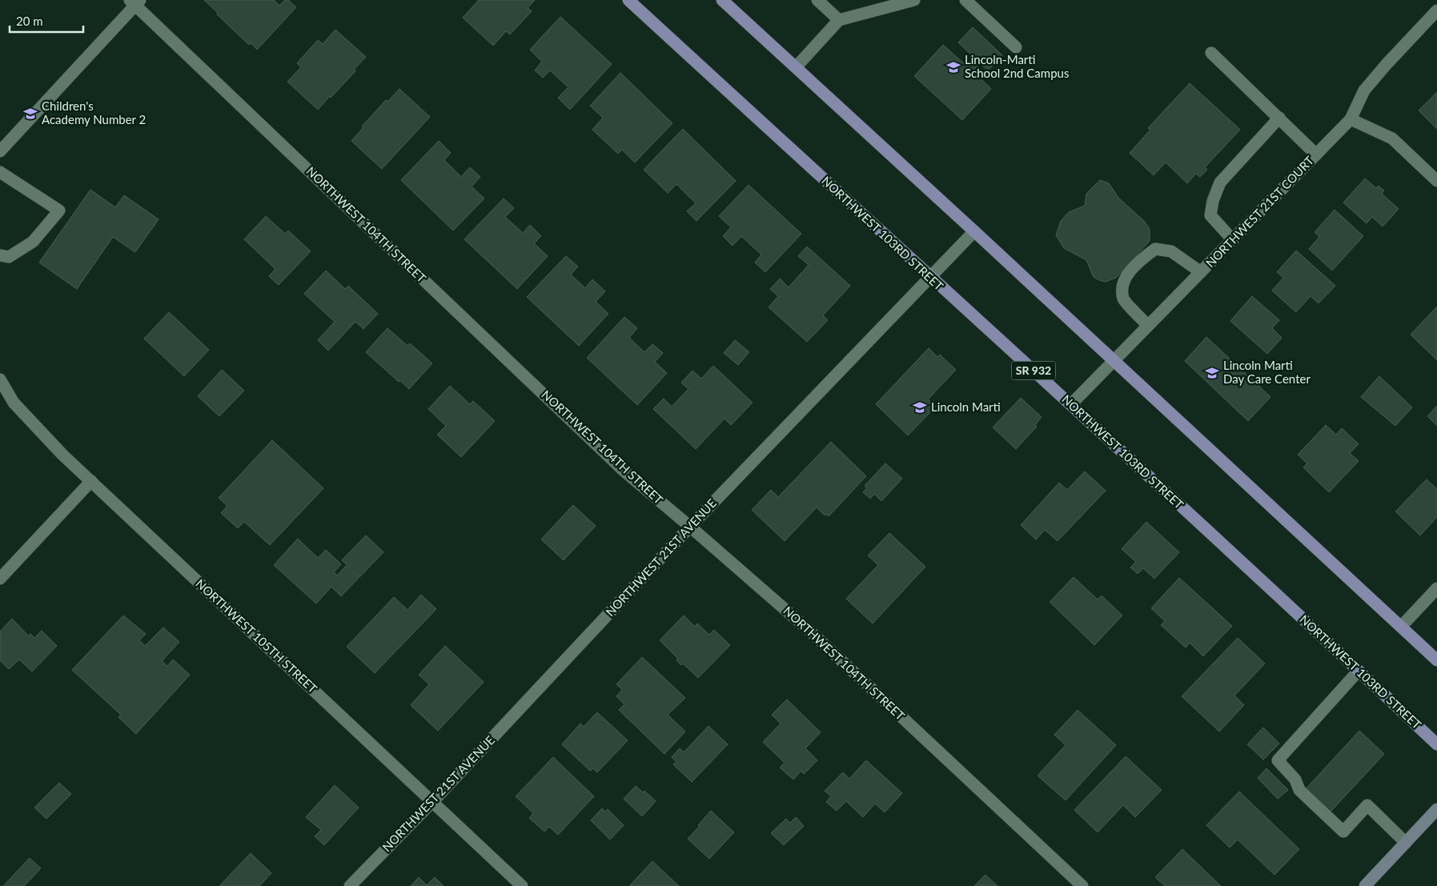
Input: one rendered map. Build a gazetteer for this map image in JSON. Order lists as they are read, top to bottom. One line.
{"streets":{"main road":["NORTHWEST 103RD STREET","SR 932"],"street":["NORTHWEST 21ST COURT","NORTHWEST 104TH STREET","NORTHWEST 21ST AVENUE","NORTHWEST 105TH STREET"]},"crossings":[["NORTHWEST 21ST COURT","NORTHWEST 103RD STREET"],["NORTHWEST 104TH STREET","NORTHWEST 21ST AVENUE"],["NORTHWEST 103RD STREET","NORTHWEST 21ST AVENUE"],["NORTHWEST 21ST AVENUE","NORTHWEST 105TH STREET"]],"places":{"school or university":["Lincoln-Marti School 2nd Campus","Children's Academy Number 2","Lincoln Marti Day Care Center","Lincoln Marti"]},"scale_bar":"20 m"}
